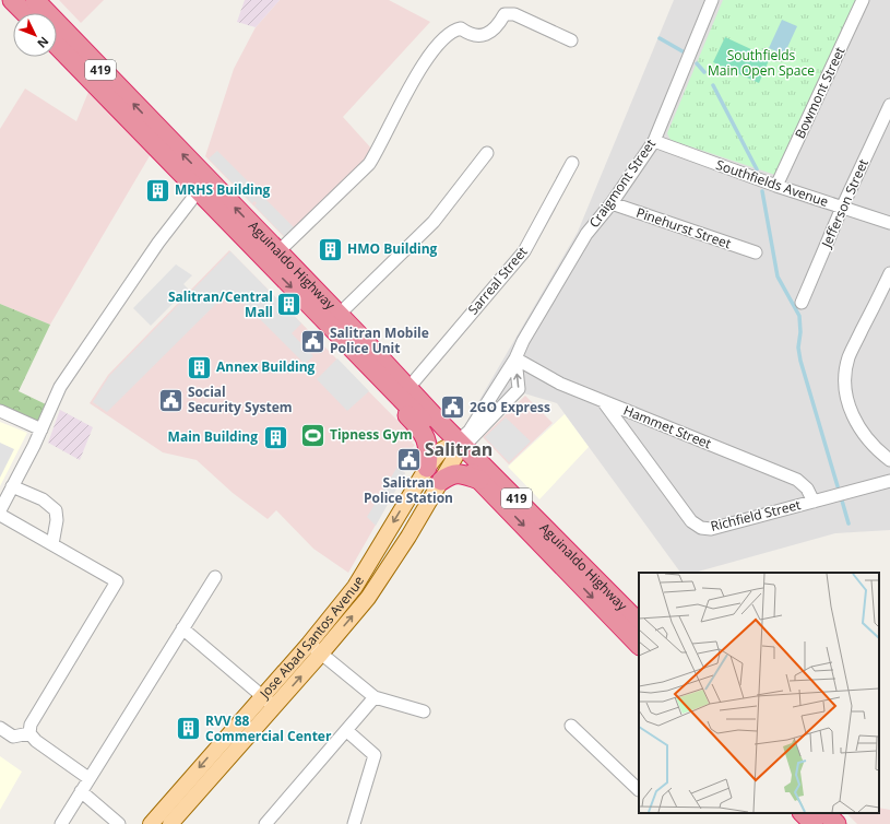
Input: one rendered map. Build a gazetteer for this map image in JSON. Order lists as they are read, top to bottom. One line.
{"streets":{"highway":["419","Aguinaldo Highway"],"main road":["Jose Abad Santos Avenue"],"street":["Bowmont Street","Craigmont Street","Southfields Avenue","Jefferson Street","Pinehurst Street","Sarreal Street","Hammet Street","Richfield Street"]},"crossings":[["Bowmont Street","Southfields Avenue"],["Craigmont Street","Southfields Avenue"],["Craigmont Street","Pinehurst Street"],["Craigmont Street","Aguinaldo Highway"],["Craigmont Street","Hammet Street"],["Craigmont Street","Jose Abad Santos Avenue"],["Southfields Avenue","Jefferson Street"],["Aguinaldo Highway","Sarreal Street"],["Aguinaldo Highway","Jose Abad Santos Avenue"],["Hammet Street","Richfield Street"]],"districts":["Salitran"],"parks":["Southfields Main Open Space"],"places":{"building":["MRHS Building","HMO Building","Salitran/Central Mall","Annex Building","Main Building","RVV 88 Commercial Center"],"public building":["Salitran Mobile Police Unit","Social Security System","2GO Express","Salitran Police Station"],"sports":["Tipness Gym"]},"north":"bottom right"}
